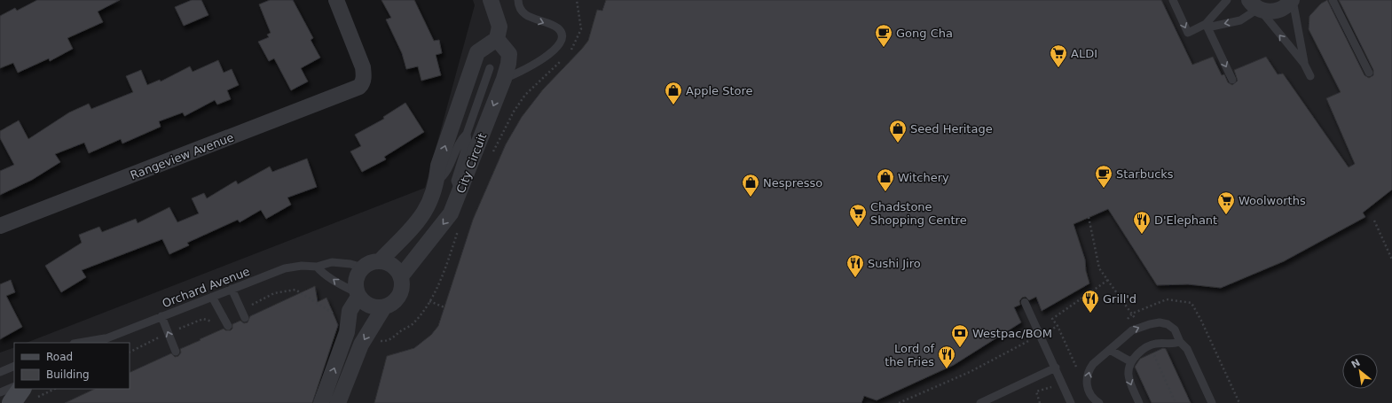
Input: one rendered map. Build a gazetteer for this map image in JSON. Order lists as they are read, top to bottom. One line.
{"streets":{"street":["Rangeview Avenue","City Circuit"],"lane":["Orchard Avenue"]},"crossings":[["City Circuit","Orchard Avenue"]],"places":{"cafe":["Gong Cha","Starbucks"],"supermarket":["ALDI","Woolworths","Chadstone Shopping Centre"],"shop":["Apple Store","Seed Heritage","Witchery","Nespresso"],"restaurant":["D'Elephant","Sushi Jiro","Grill'd","Lord of the Fries"],"bank":["Westpac/BOM"]},"legend":["Road","Building"],"north":"top left"}
